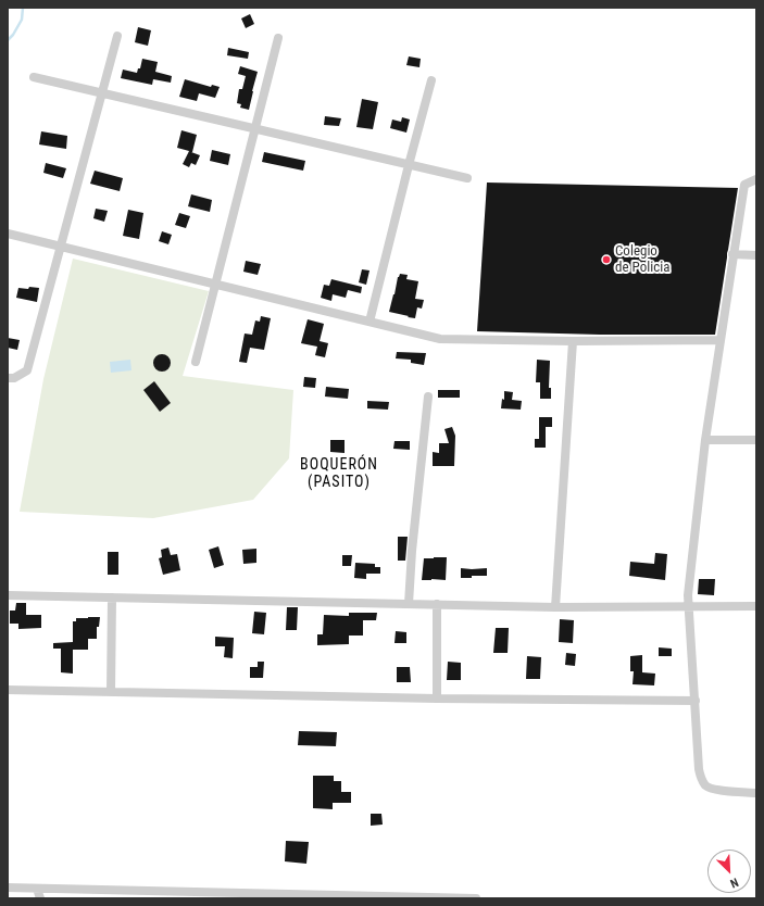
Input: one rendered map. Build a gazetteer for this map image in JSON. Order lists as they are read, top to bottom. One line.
{"districts":["BOQUERÓN (PASITO)"],"places":["Colegio de Policia"],"north":"bottom right"}
